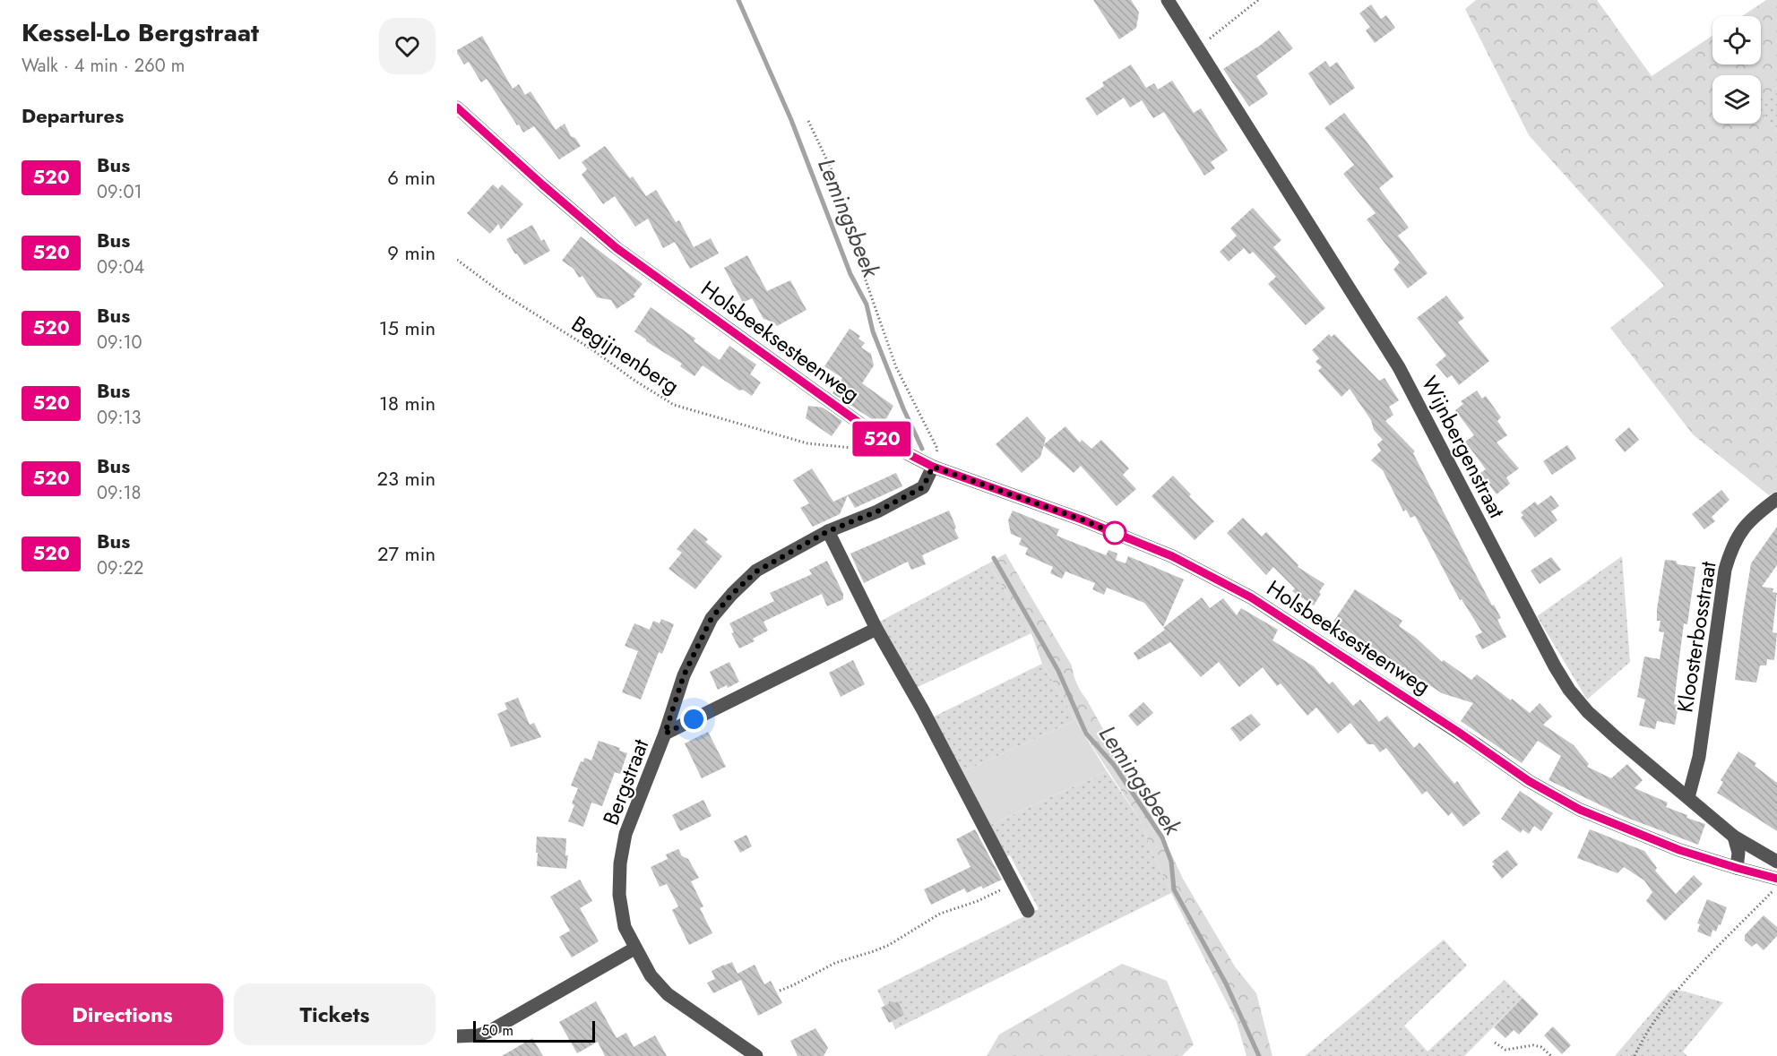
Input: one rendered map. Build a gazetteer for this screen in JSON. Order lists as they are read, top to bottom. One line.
{"streets":{"street":["Holsbeeksesteenweg","Wijnbergenstraat","Kloosterbosstraat","Bergstraat"],"path":["Begijnenberg"]},"crossings":[["Holsbeeksesteenweg","Begijnenberg"],["Holsbeeksesteenweg","Bergstraat"],["Wijnbergenstraat","Kloosterbosstraat"]],"water":["Lemingsbeek"],"lines":["bus line 520"],"scale_bar":"50 m","page":{"heading":[["Kessel-Lo Bergstraat","Walk · 4 min · 260 m"],"Departures"],"on_map":"520","list":[{"mark":"520","name":"Bus","note":"09:01","value":"6 min"},{"mark":"520","name":"Bus","note":"09:04","value":"9 min"},{"mark":"520","name":"Bus","note":"09:10","value":"15 min"},{"mark":"520","name":"Bus","note":"09:13","value":"18 min"},{"mark":"520","name":"Bus","note":"09:18","value":"23 min"},{"mark":"520","name":"Bus","note":"09:22","value":"27 min"}],"buttons":["Directions","Tickets"],"scale":"50 m"}}
